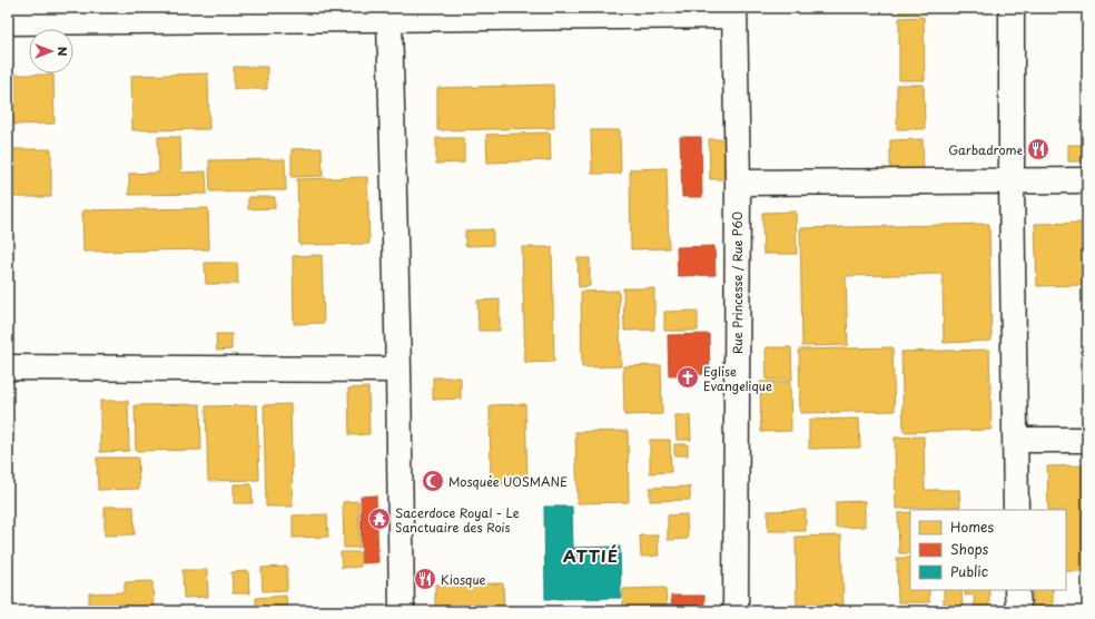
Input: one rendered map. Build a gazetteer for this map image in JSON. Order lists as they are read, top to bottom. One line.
{"streets":{"street":["Rue Princesse / Rue P60"]},"districts":["ATTIÉ"],"places":{"restaurant":["Garbadrome","Kiosque"],"church":["Eglise Evangelique"],"mosque":["Mosquée UOSMANE"],"temple":["Sacerdoce Royal - Le Sanctuaire des Rois"]},"legend":["Homes","Shops","Public"],"north":"right"}
